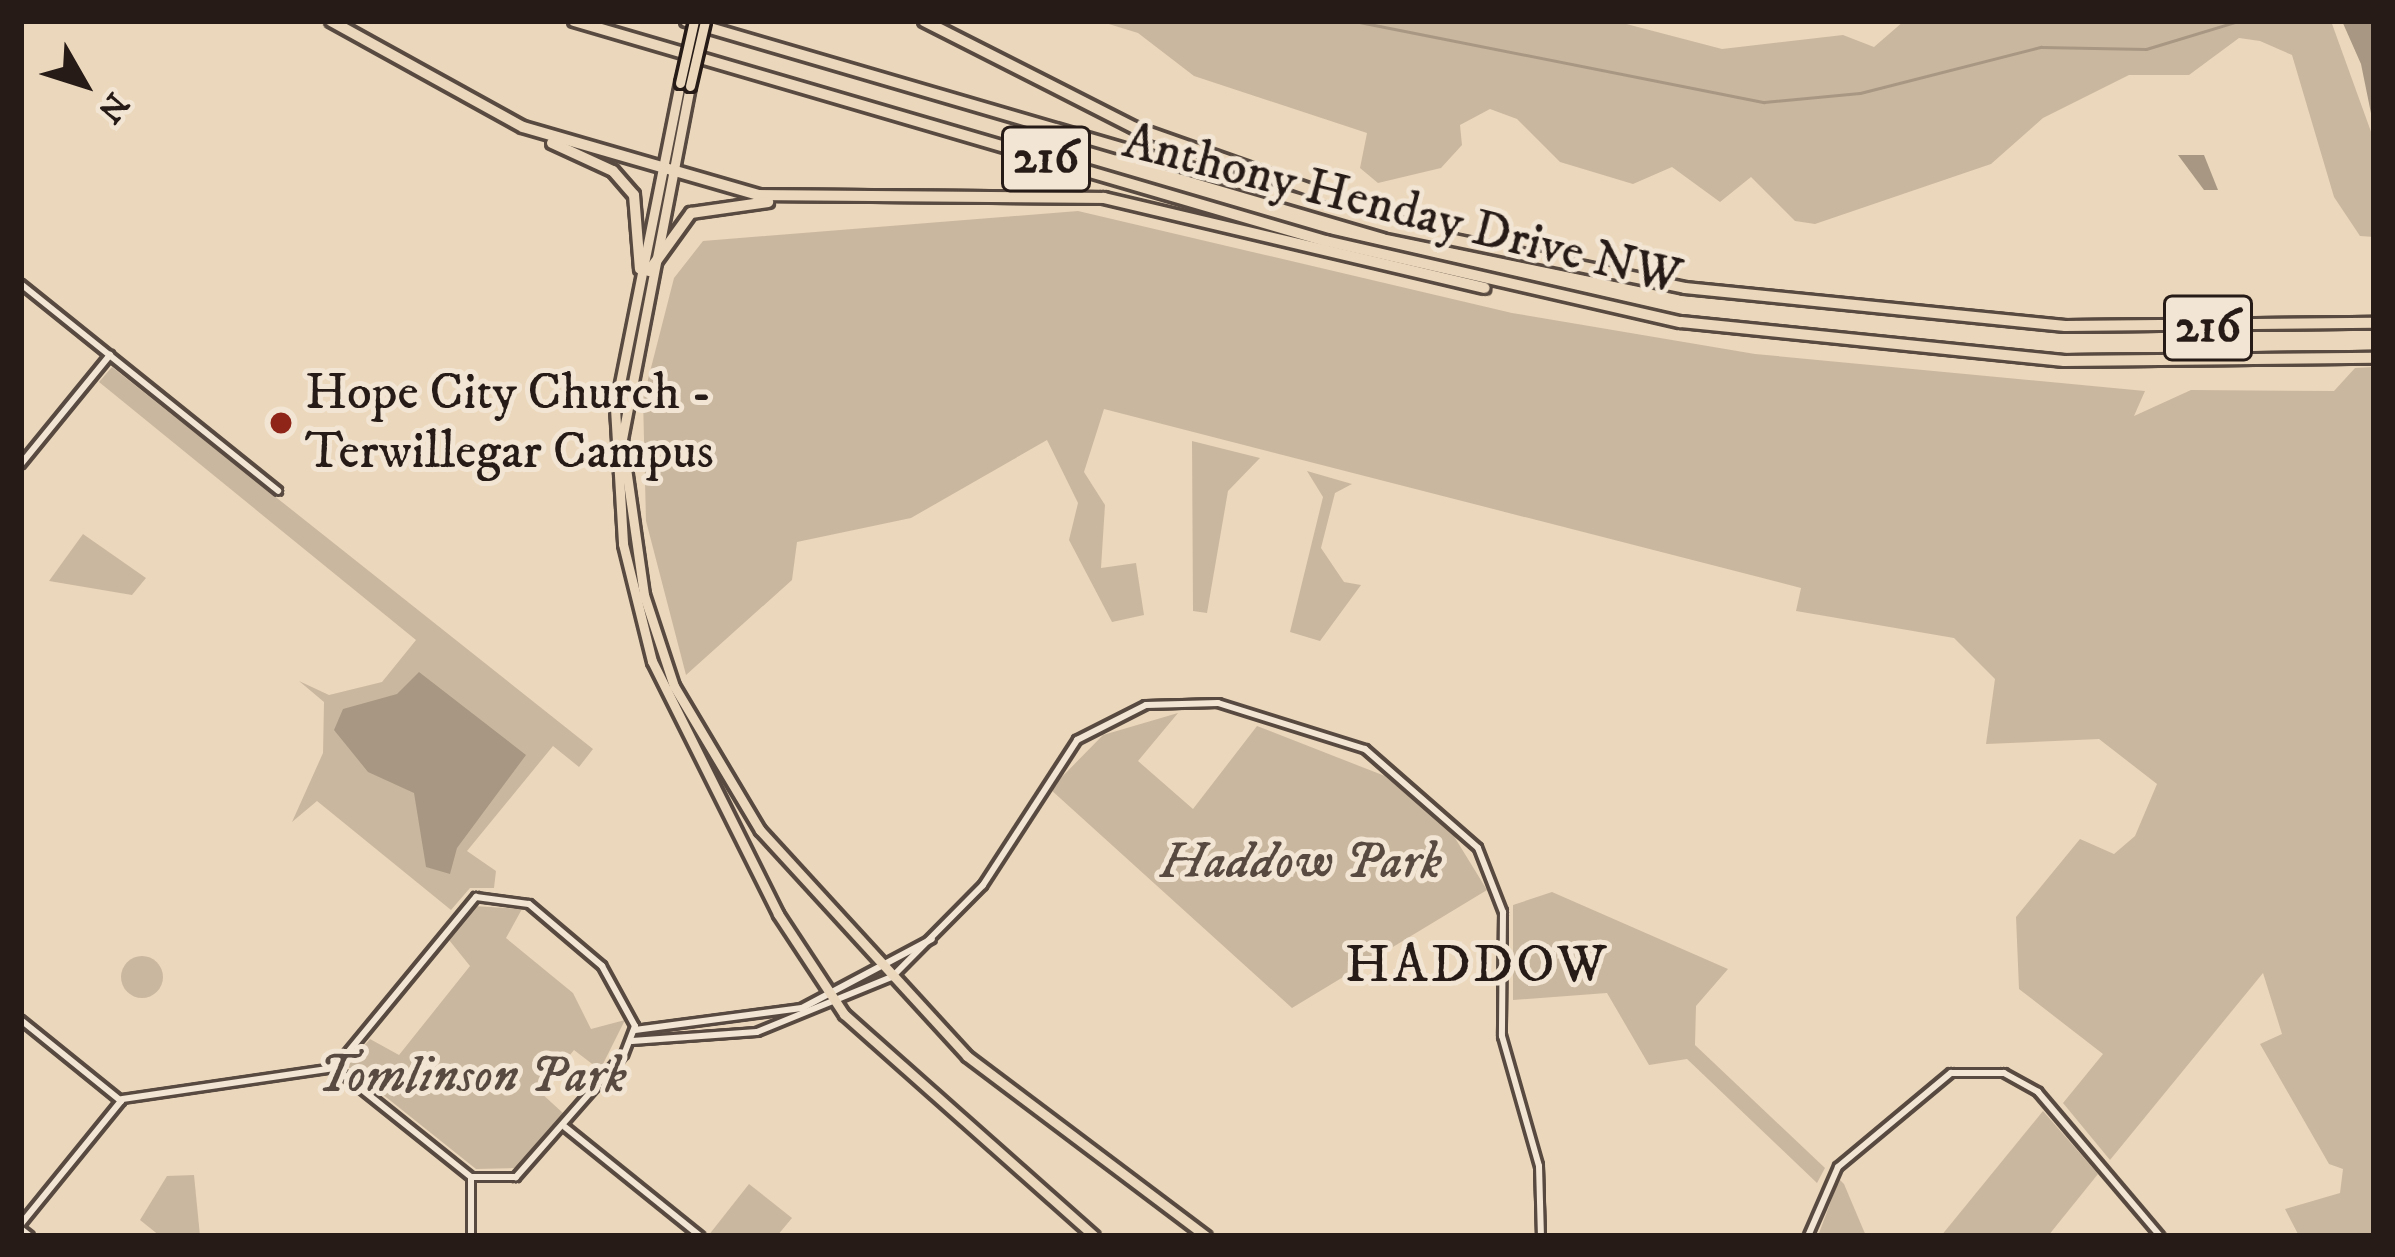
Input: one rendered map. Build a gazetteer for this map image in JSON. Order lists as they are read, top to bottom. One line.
{"streets":{"highway":["216","Anthony Henday Drive NW"]},"districts":["HADDOW"],"parks":["Haddow Park","Tomlinson Park"],"places":["Hope City Church - Terwillegar Campus"],"north":"bottom right"}
